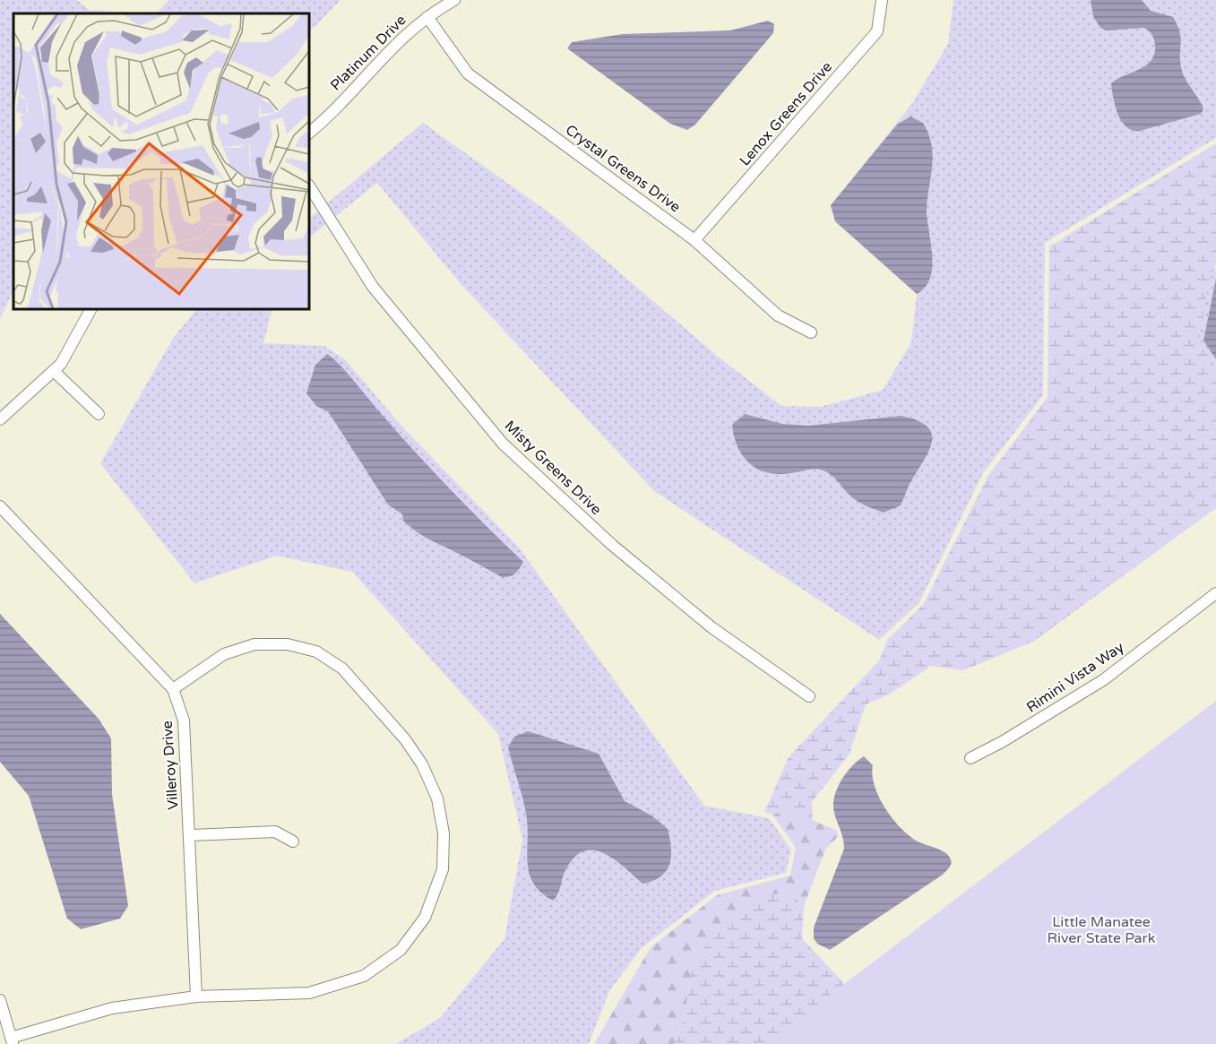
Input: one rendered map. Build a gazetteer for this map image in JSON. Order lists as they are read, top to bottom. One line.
{"streets":{"street":["Platinum Drive","Lenox Greens Drive","Crystal Greens Drive","Misty Greens Drive","Rimini Vista Way","Villeroy Drive"]},"crossings":[["Platinum Drive","Crystal Greens Drive"],["Lenox Greens Drive","Crystal Greens Drive"]],"parks":["Little Manatee River State Park"]}
